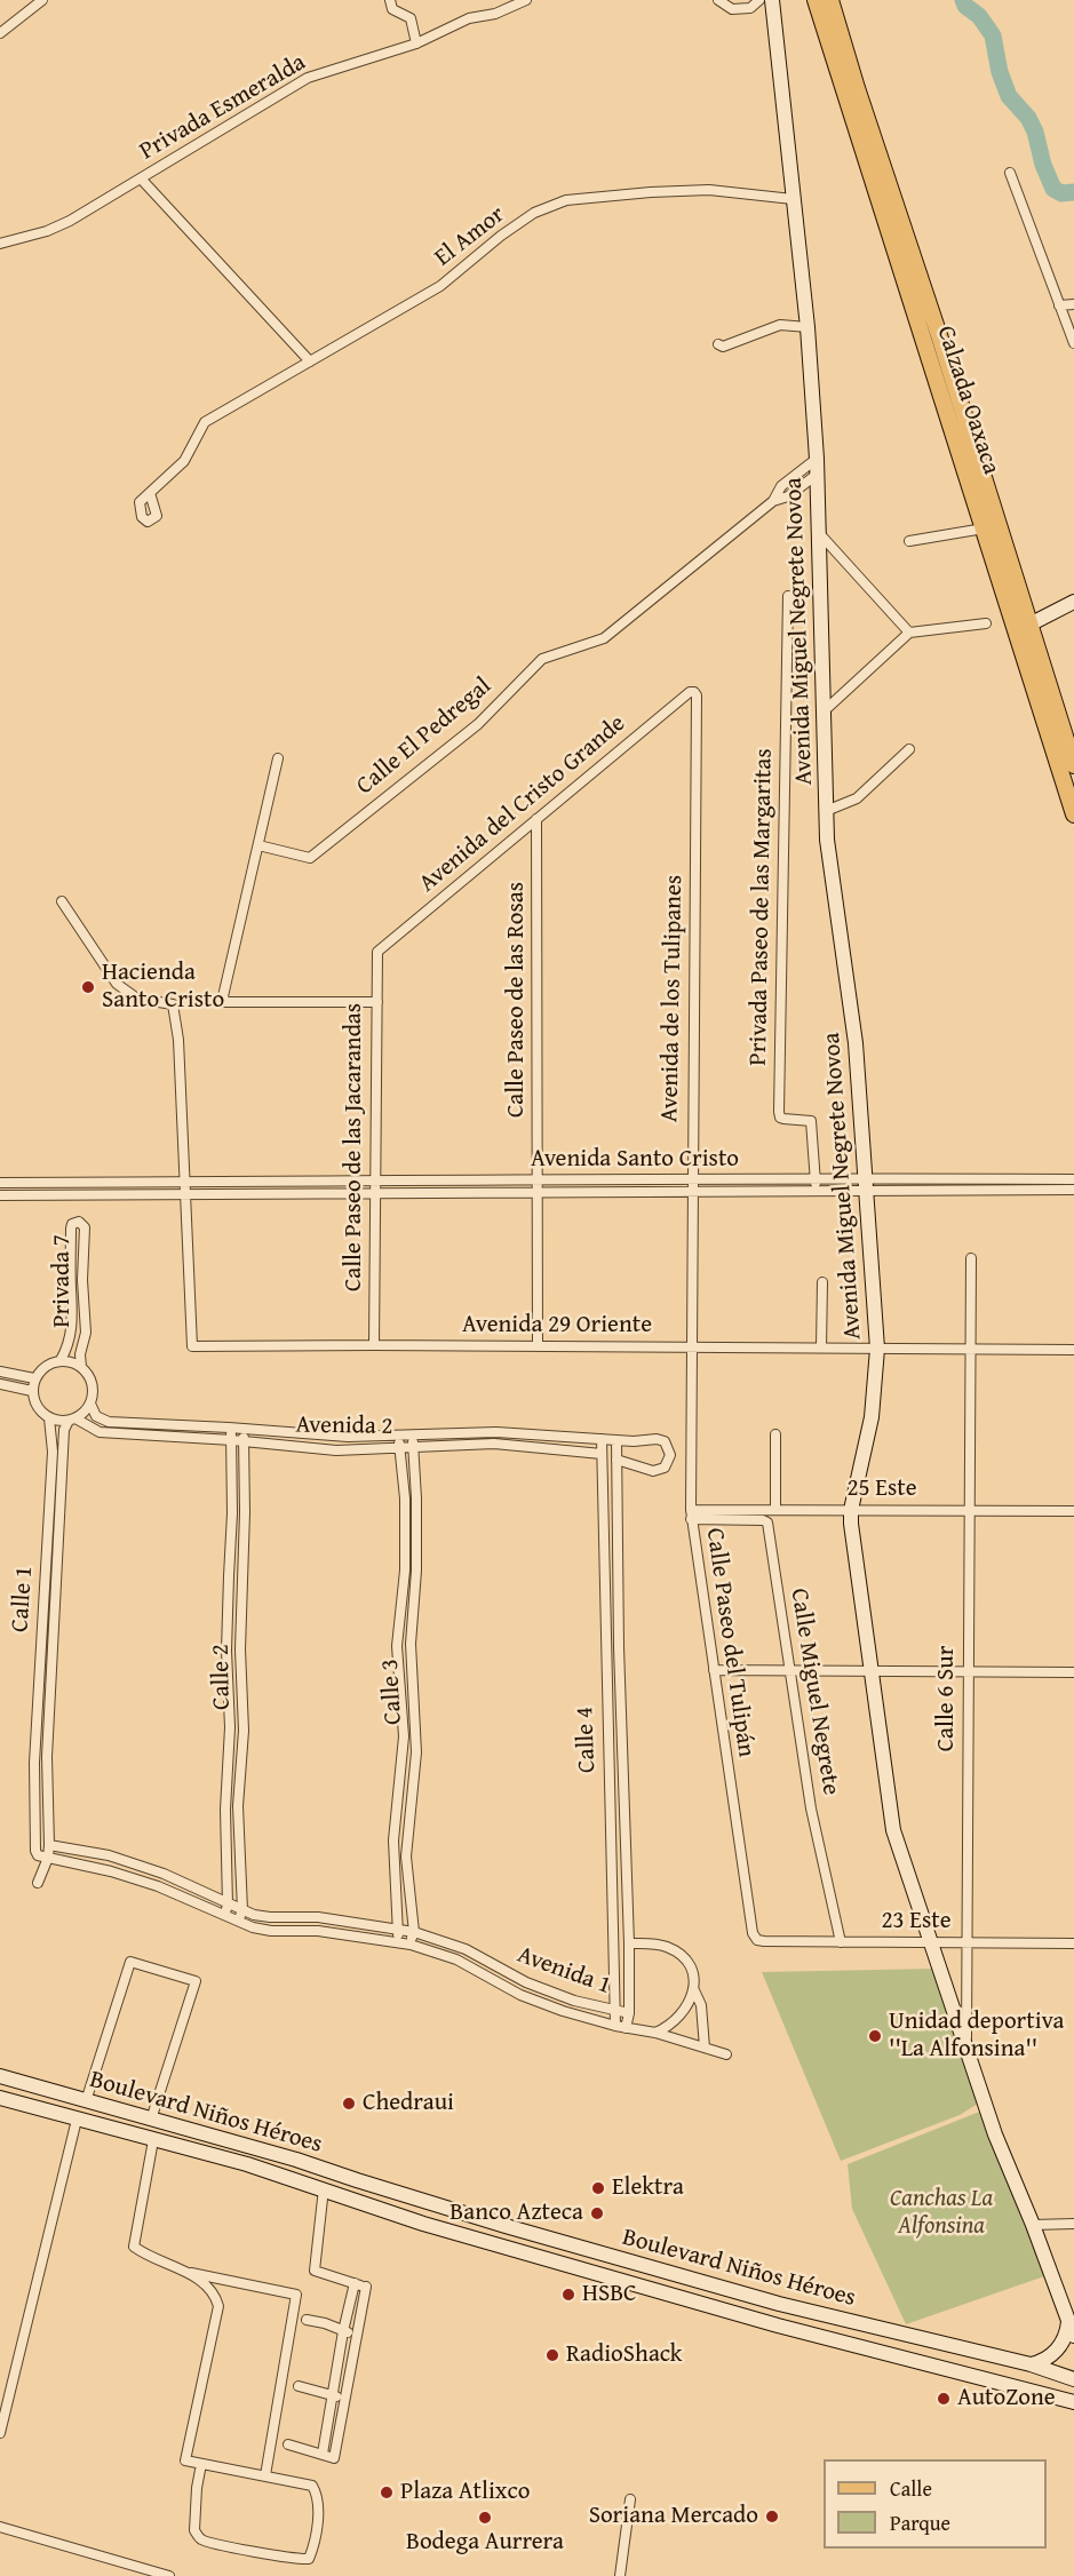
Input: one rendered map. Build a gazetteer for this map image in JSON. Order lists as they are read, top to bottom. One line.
{"streets":{"main road":["Calzada Oaxaca","Avenida Miguel Negrete Novoa","Boulevard Niños Héroes"],"street":["Privada Esmeralda","El Amor","Calle El Pedregal","Avenida del Cristo Grande","Privada Paseo de las Margaritas","Avenida de los Tulipanes","Calle Paseo de las Rosas","Calle Paseo de las Jacarandas","Avenida Santo Cristo","Privada 7","Avenida 29 Oriente","Avenida 2","25 Este","Calle 1","Calle Paseo del Tulipán","Calle 2","Calle 3","Calle Miguel Negrete","Calle 6 Sur","Calle 4","23 Este","Avenida 1"]},"crossings":[["Privada Esmeralda","El Amor"],["El Amor","Avenida Miguel Negrete Novoa"],["Avenida Miguel Negrete Novoa","Calle El Pedregal"],["Avenida Miguel Negrete Novoa","Avenida Santo Cristo"],["Avenida Miguel Negrete Novoa","Avenida 29 Oriente"],["Avenida Miguel Negrete Novoa","25 Este"],["Avenida Miguel Negrete Novoa","Calle 6 Sur"],["Avenida Miguel Negrete Novoa","23 Este"],["Avenida del Cristo Grande","Avenida de los Tulipanes"],["Avenida del Cristo Grande","Calle Paseo de las Rosas"],["Avenida del Cristo Grande","Calle Paseo de las Jacarandas"],["Privada Paseo de las Margaritas","Avenida Santo Cristo"],["Avenida de los Tulipanes","Avenida Santo Cristo"],["Avenida de los Tulipanes","Avenida 29 Oriente"],["Avenida de los Tulipanes","Calle Paseo del Tulipán"],["Calle Paseo de las Rosas","Avenida Santo Cristo"],["Calle Paseo de las Rosas","Avenida 29 Oriente"],["Calle Paseo de las Jacarandas","Avenida Santo Cristo"],["Calle Paseo de las Jacarandas","Avenida 29 Oriente"],["Avenida Santo Cristo","Avenida 29 Oriente"],["Privada 7","Avenida 2"],["Privada 7","Calle 1"],["Avenida 29 Oriente","Calle Paseo del Tulipán"],["Avenida 29 Oriente","Calle 6 Sur"],["Avenida 2","Calle 1"],["Avenida 2","Calle 2"],["Avenida 2","Calle 3"],["Avenida 2","Calle 4"],["25 Este","Calle Paseo del Tulipán"],["25 Este","Calle Miguel Negrete"],["25 Este","Calle 6 Sur"],["Calle 1","Avenida 1"],["Calle Paseo del Tulipán","Calle Miguel Negrete"],["Calle Paseo del Tulipán","23 Este"],["Calle 2","Avenida 1"],["Calle 3","Avenida 1"],["Calle Miguel Negrete","23 Este"],["Calle 6 Sur","23 Este"],["Calle 4","Avenida 1"]],"parks":["Canchas La Alfonsina"],"places":["Hacienda Santo Cristo","Unidad deportiva ''La Alfonsina''","Chedraui","Elektra","Banco Azteca","HSBC","RadioShack","AutoZone","Plaza Atlixco","Soriana Mercado","Bodega Aurrera"],"legend":["Calle","Parque"]}
